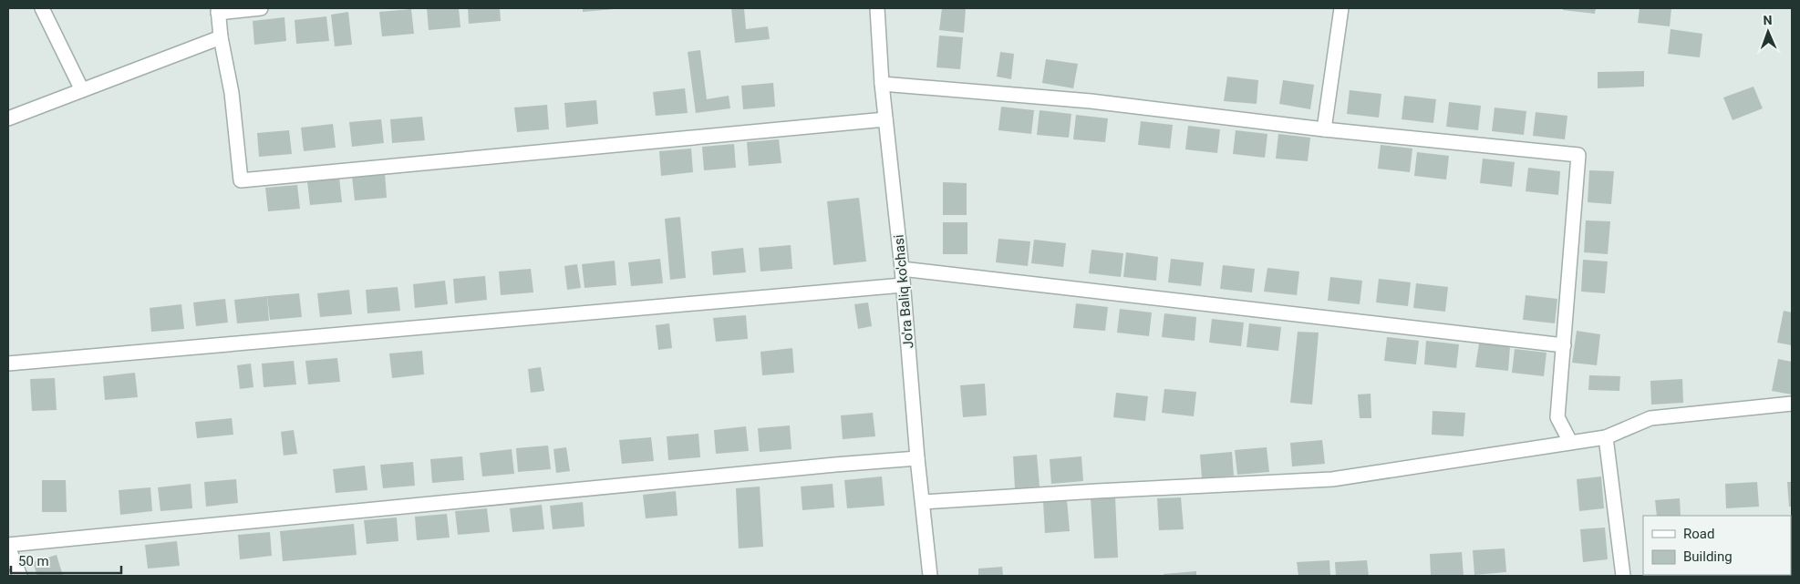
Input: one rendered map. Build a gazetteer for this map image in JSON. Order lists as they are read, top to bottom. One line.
{"streets":{"street":["Jo'ra Baliq ko'chasi"]},"legend":["Road","Building"],"scale_bar":"50 m","north":"top"}
